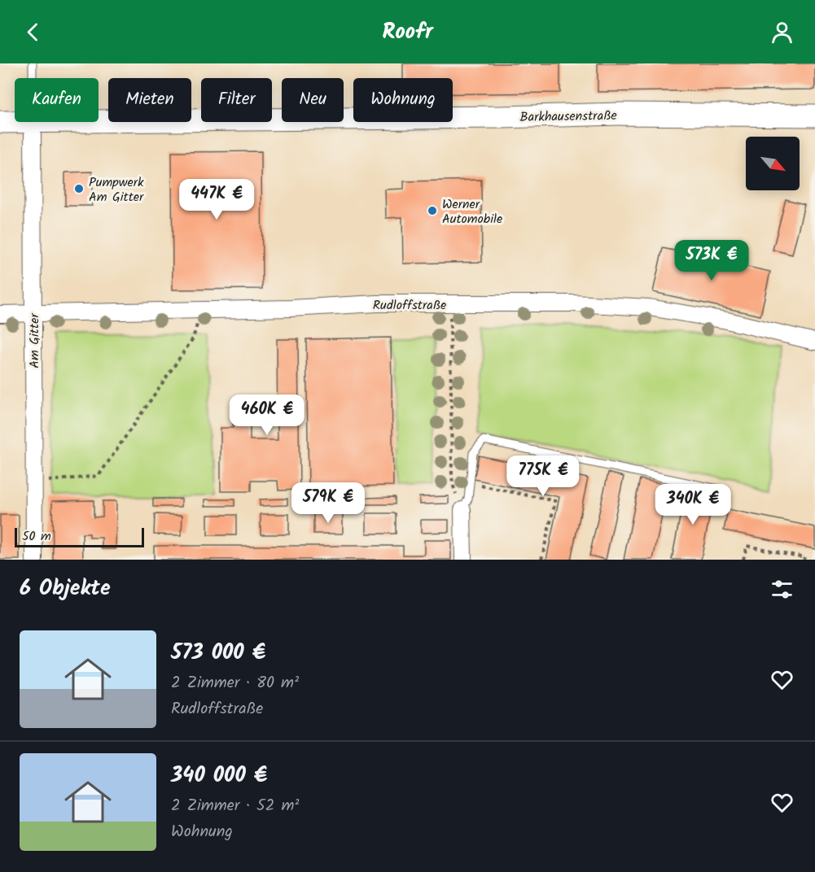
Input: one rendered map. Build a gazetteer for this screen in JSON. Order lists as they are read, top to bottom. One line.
{"streets":{"main road":["Barkhausenstraße"],"street":["Rudloffstraße","Am Gitter"]},"crossings":[["Rudloffstraße","Am Gitter"]],"places":["Pumpwerk Am Gitter","Werner Automobile"],"scale_bar":"50 m","north":"bottom right","page":{"header":"Roofr","chip":["Kaufen","Mieten","Filter","Neu","Wohnung"],"price":["447K €","573K €","460K €","775K €","579K €","340K €"],"scale":"50 m","heading":"6 Objekte","list":[{"name":"573 000 €","note":"2 Zimmer · 80 m² · Rudloffstraße"},{"name":"340 000 €","note":"2 Zimmer · 52 m² · Wohnung"}]}}
